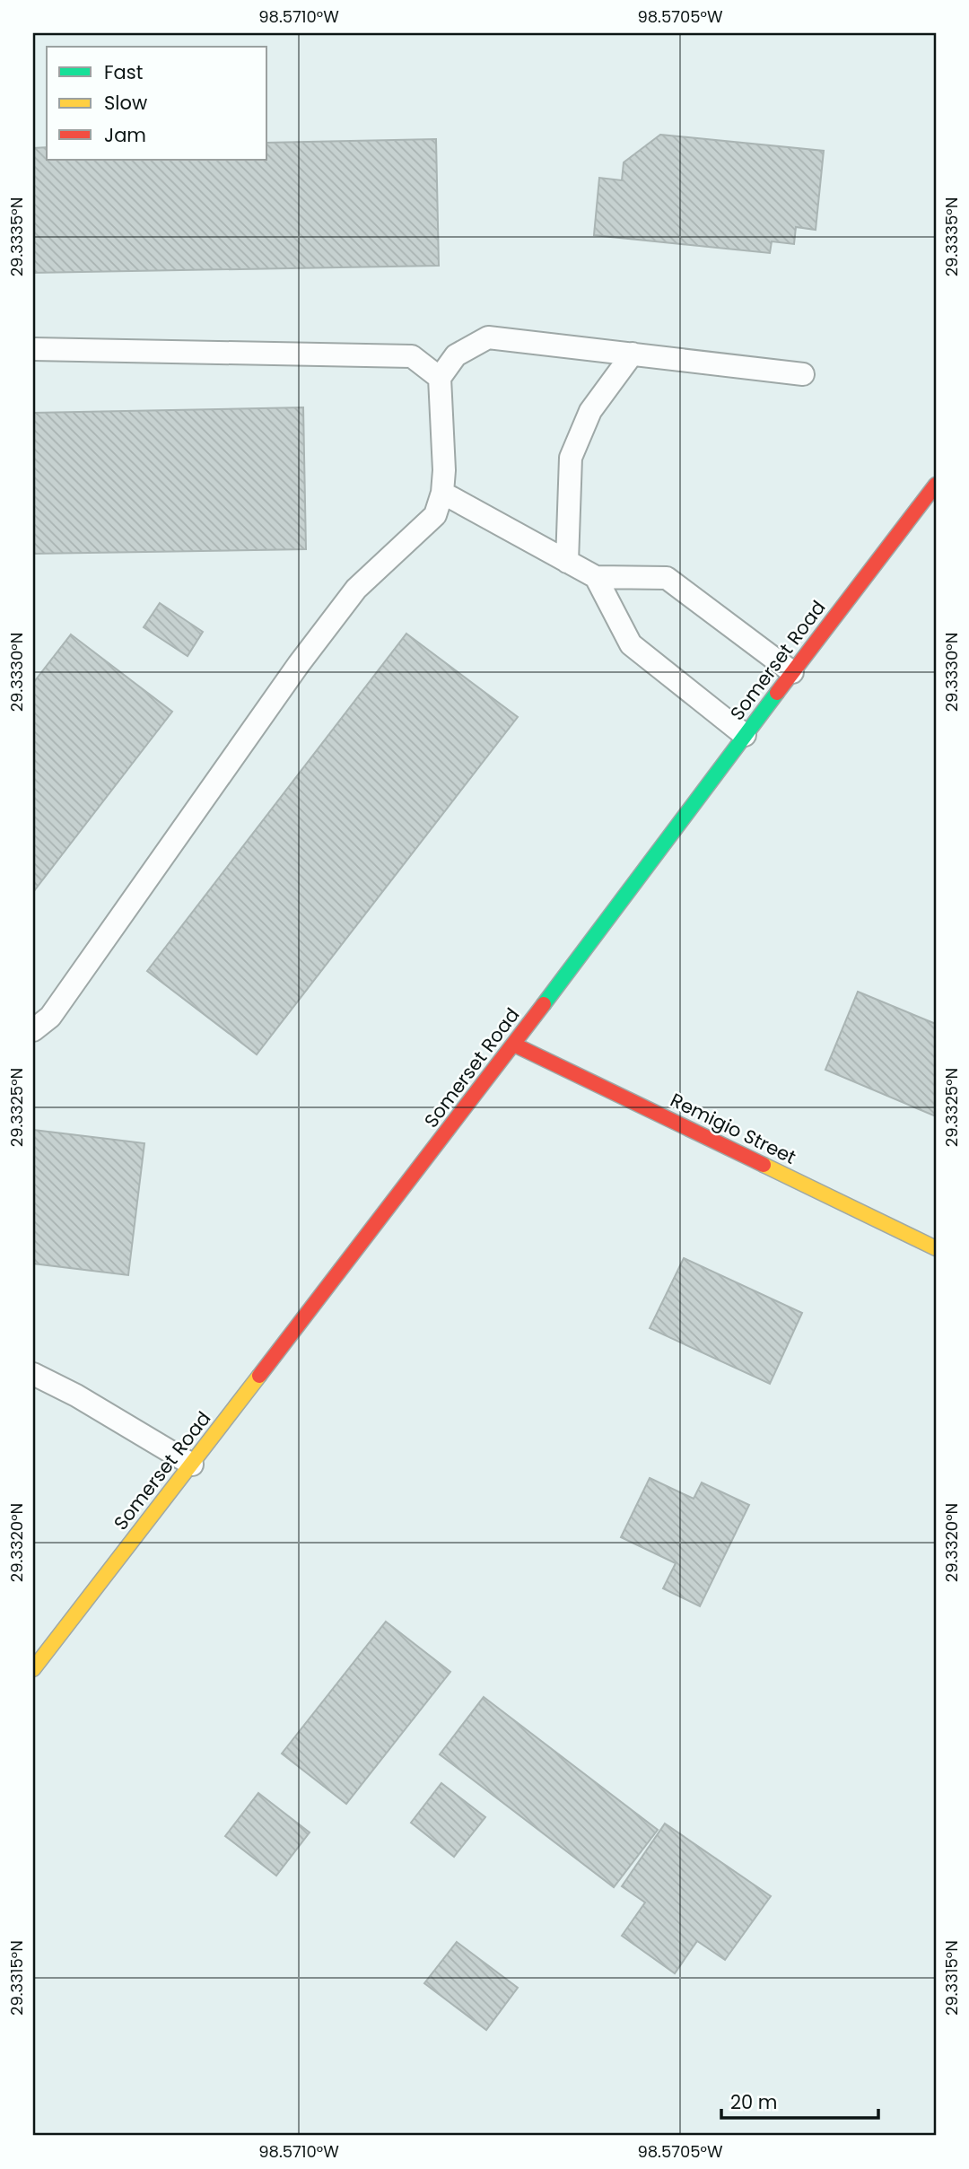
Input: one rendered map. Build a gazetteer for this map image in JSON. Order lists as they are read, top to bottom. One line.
{"streets":{"street":["Somerset Road","Remigio Street"]},"crossings":[["Somerset Road","Remigio Street"]],"legend":["Fast","Slow","Jam"],"scale_bar":"20 m","coordinates":["98.5710°W","98.5705°W","29.3335°N","29.3330°N","29.3325°N","29.3320°N","29.3315°N"]}
